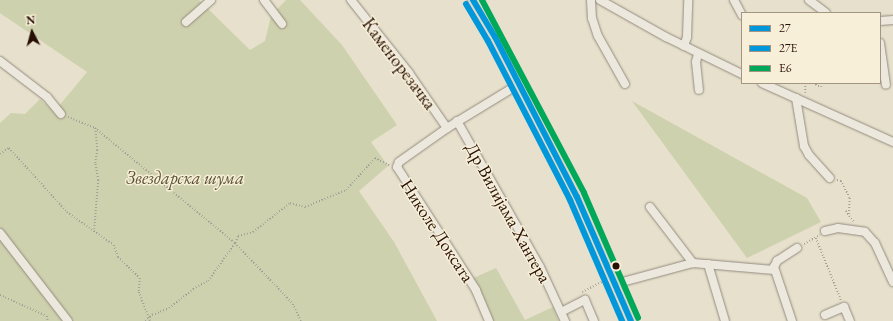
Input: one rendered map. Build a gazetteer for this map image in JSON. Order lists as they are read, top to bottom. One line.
{"streets":{"street":["Каменорезачка","Др Вилијама Хантера","Николе Доксата"]},"crossings":[["Каменорезачка","Николе Доксата"],["Др Вилијама Хантера","Николе Доксата"]],"parks":["Звездарска шума"],"lines":["transit line 27","transit line E6","transit line 27E"],"legend":["27","27E","E6"],"north":"top"}
